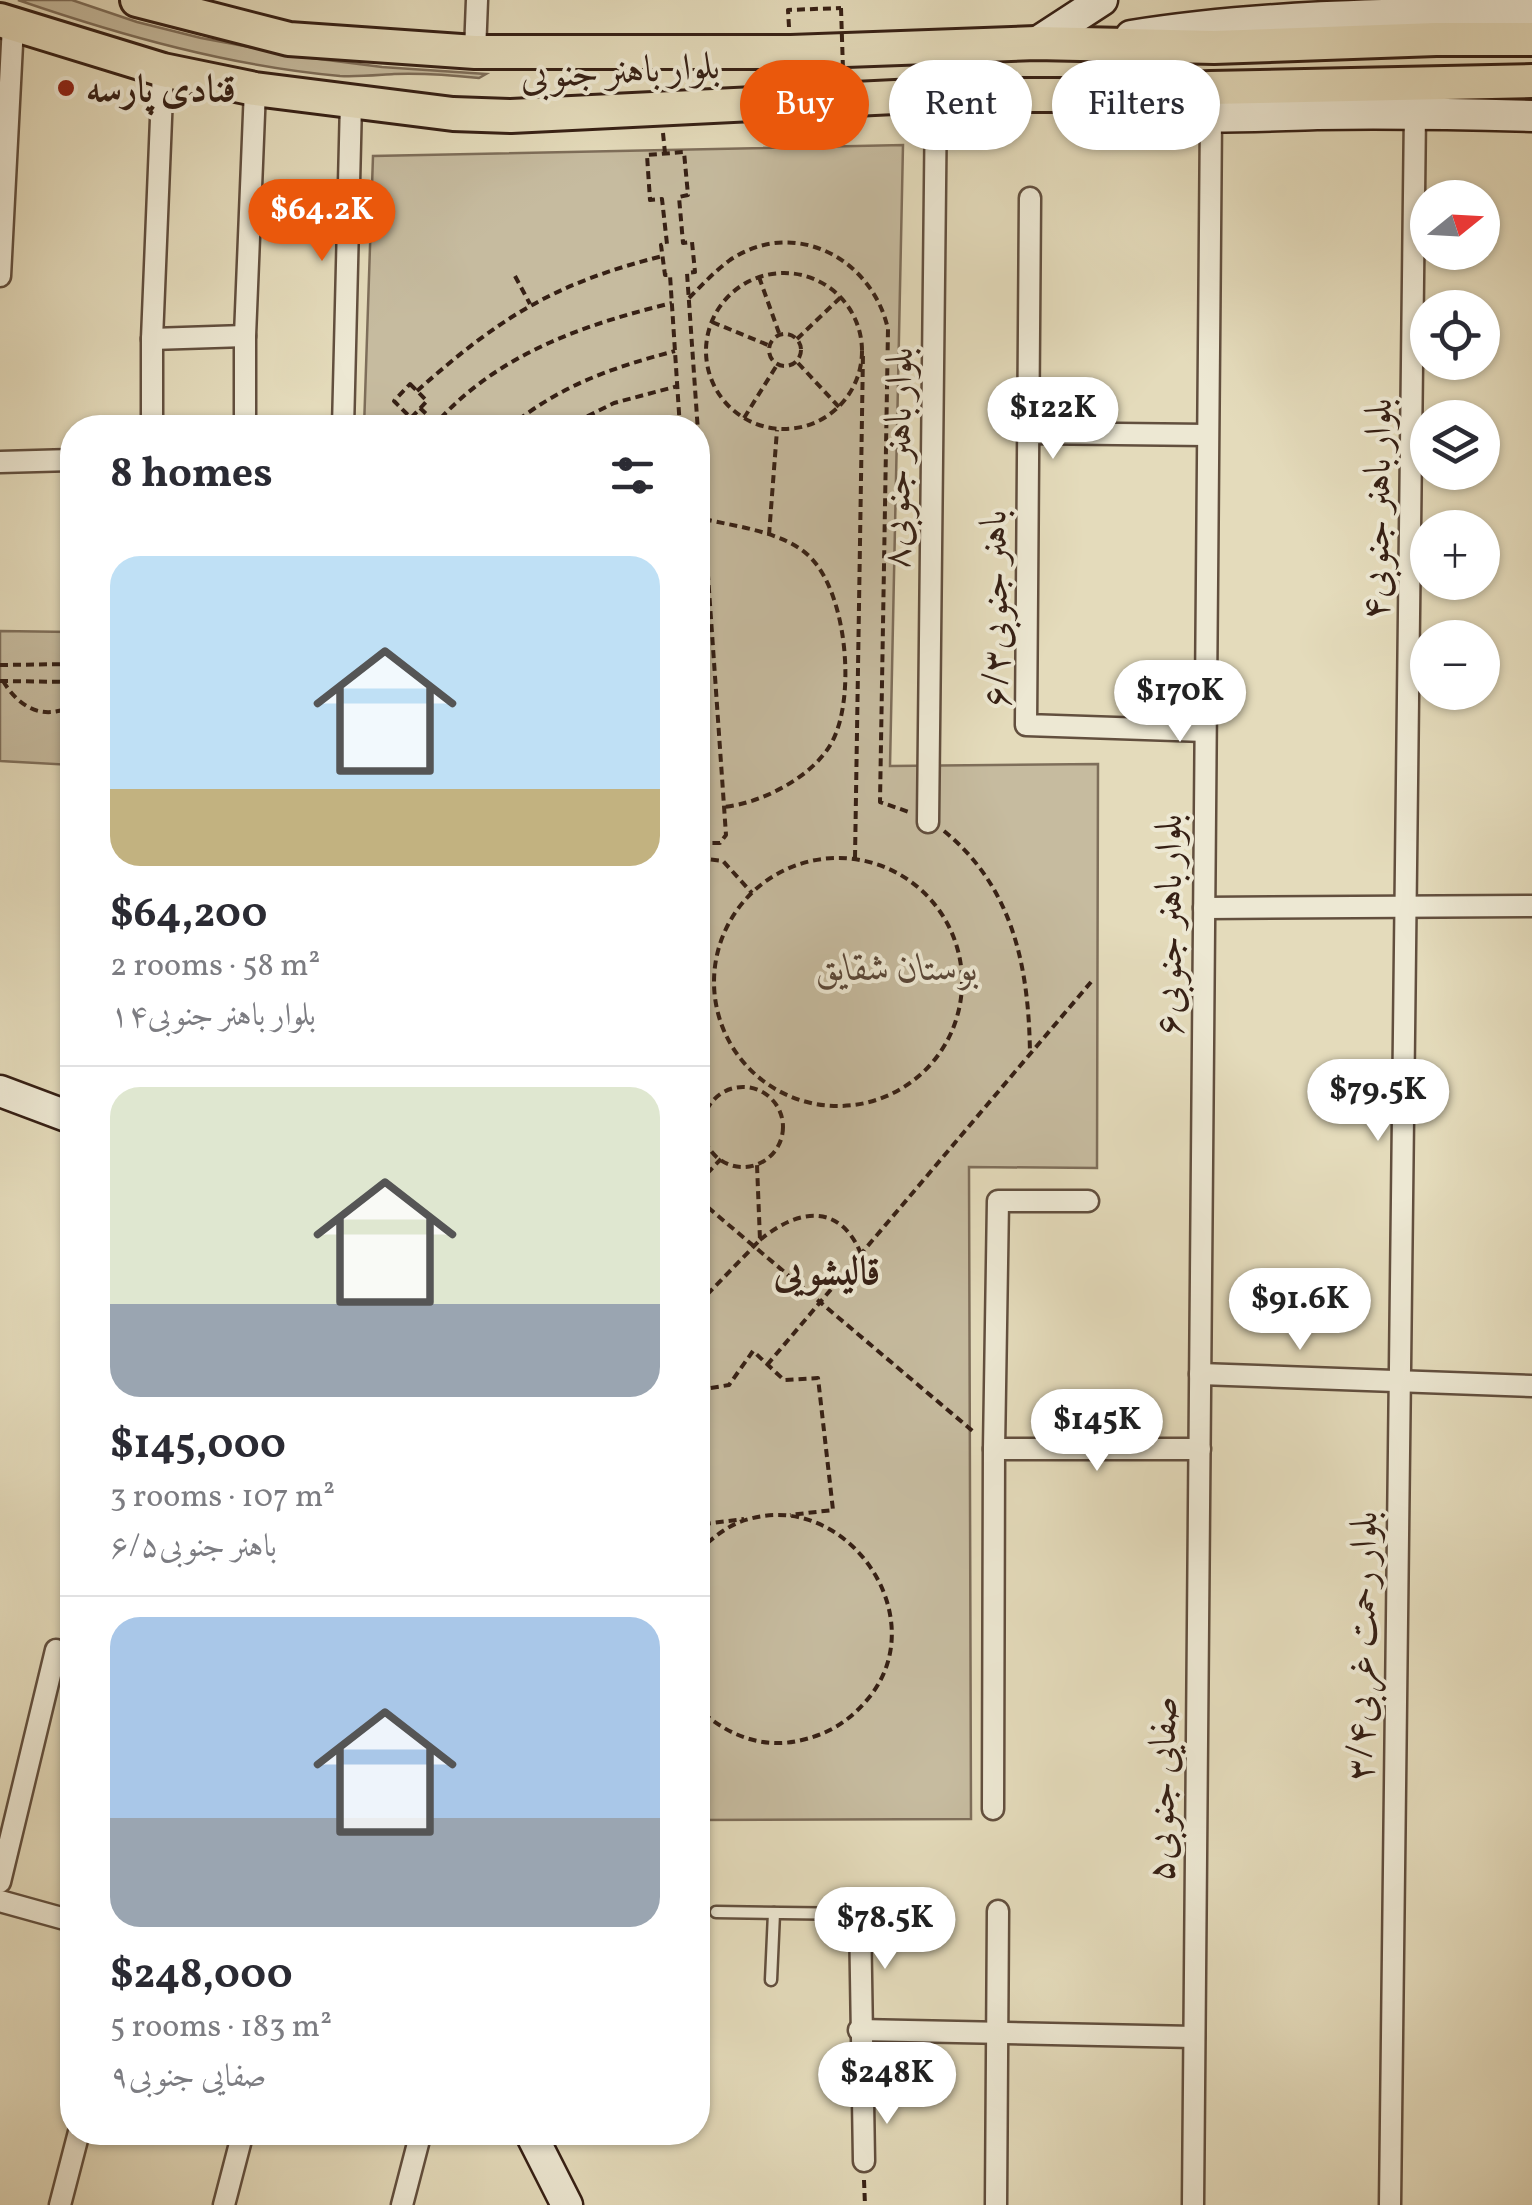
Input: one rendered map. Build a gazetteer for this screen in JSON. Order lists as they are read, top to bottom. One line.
{"streets":{"main road":["بلوار باهنر جنوبی"],"street":["۸بلوار باهنر جنوبی","بلوار باهنر جنوبی۴","۶/۳باهنر جنوبی","بلوار باهنر جنوبی۶","بلوار رحمت غربی۳/۴","صفایی جنوبی۵"]},"crossings":[["بلوار باهنر جنوبی۴","بلوار رحمت غربی۳/۴"],["۶/۳باهنر جنوبی","بلوار باهنر جنوبی۶"],["بلوار باهنر جنوبی۶","صفایی جنوبی۵"]],"districts":["قالیشویی"],"parks":["بوستان شقایق"],"places":["قنادی پارسه"],"north":"right","page":{"chip":["Buy","Rent","Filters"],"price":["$64.2K","$122K","$170K","$79.5K","$91.6K","$145K","$78.5K","$248K"],"map_buttons":["+","−"],"heading":"8 homes","list":[{"name":"$64,200","note":"2 rooms · 58 m² · بلوار باهنر جنوبی۱۴"},{"name":"$145,000","note":"3 rooms · 107 m² · باهنر جنوبی۶/۵"},{"name":"$248,000","note":"5 rooms · 183 m² · صفایی جنوبی۹"}]}}
